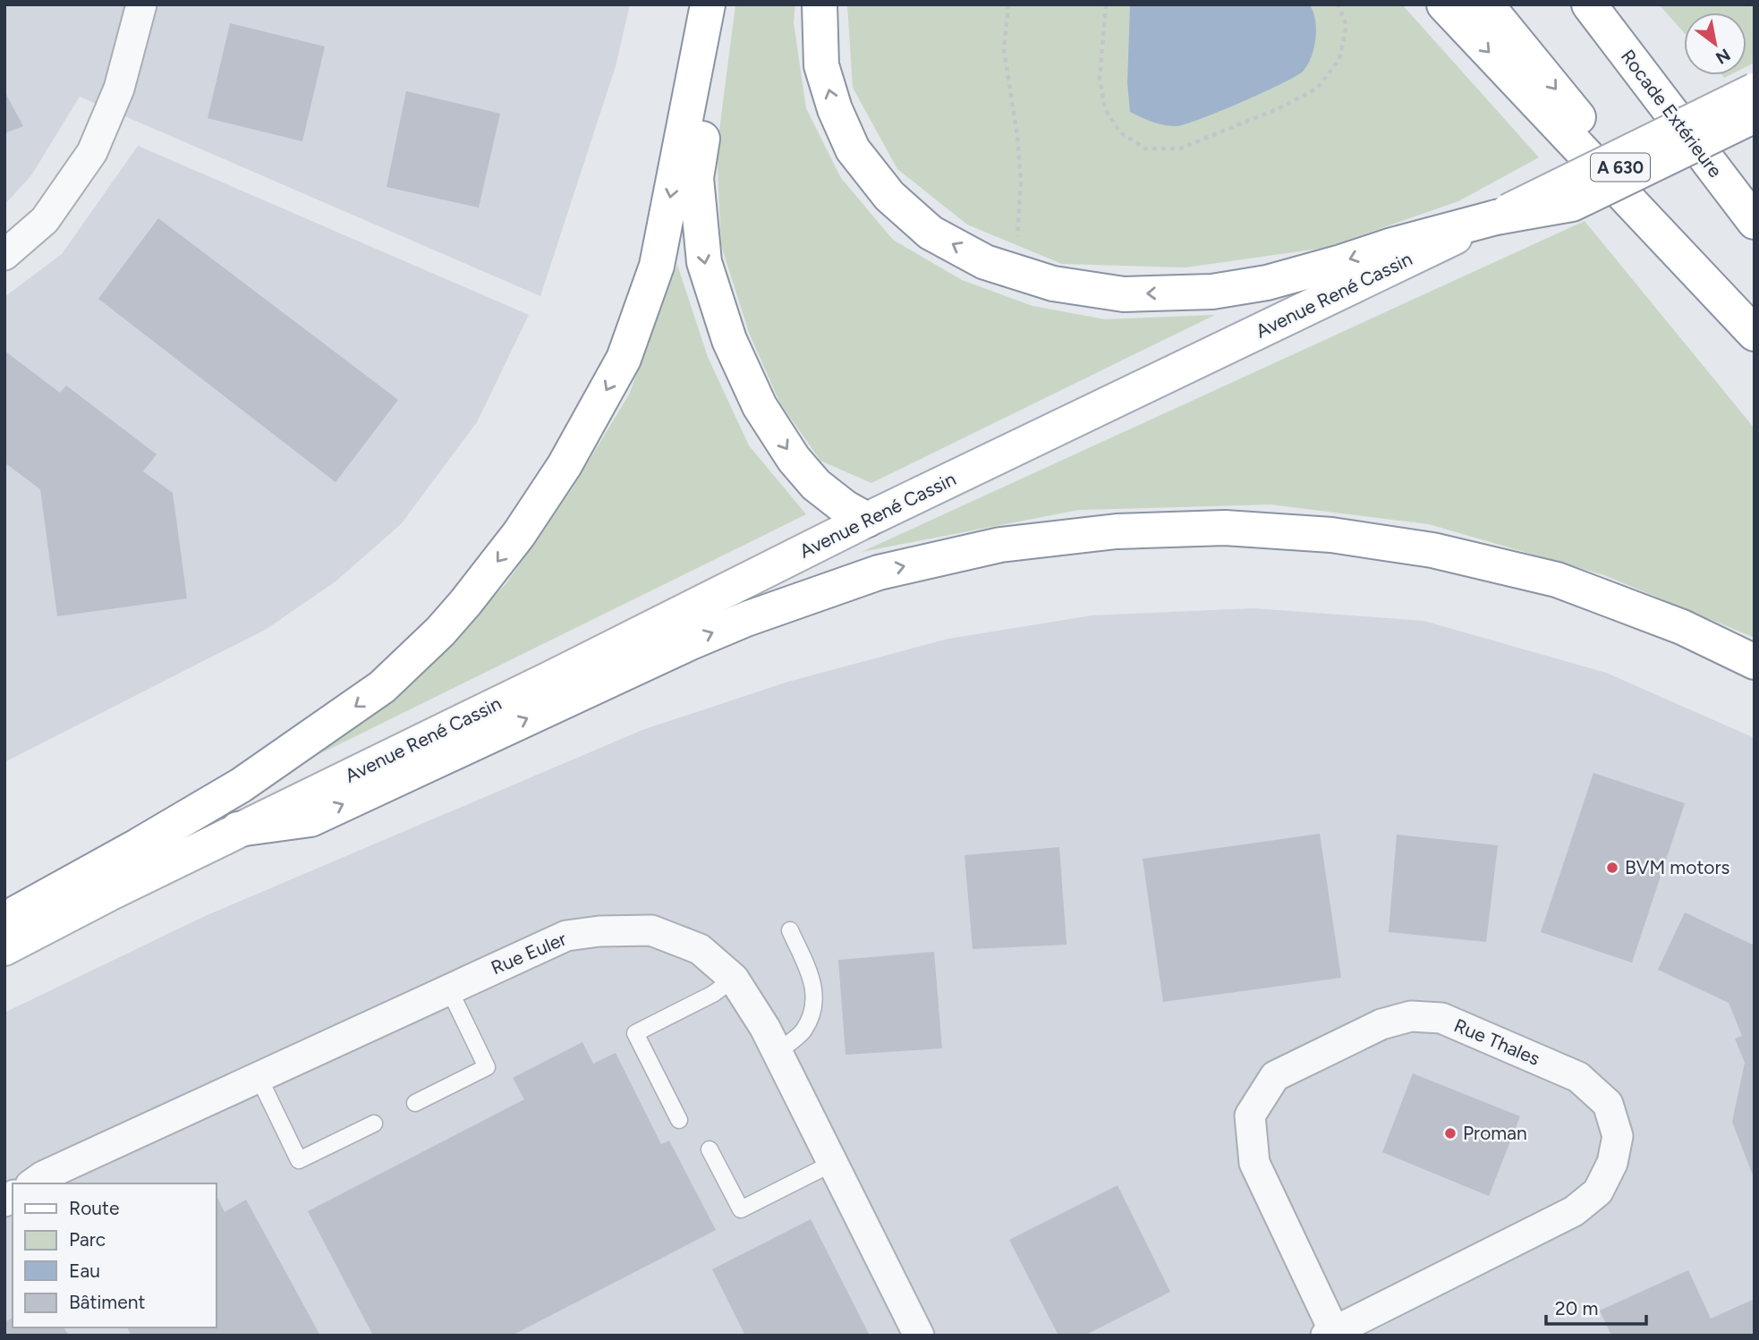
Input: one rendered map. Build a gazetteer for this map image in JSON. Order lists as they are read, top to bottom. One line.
{"streets":{"main road":["Rocade Extérieure","A 630","Avenue René Cassin"],"street":["Rue Euler","Rue Thales"]},"places":["BVM motors","Proman"],"legend":["Route","Parc","Eau","Bâtiment"],"scale_bar":"20 m","north":"bottom right"}
